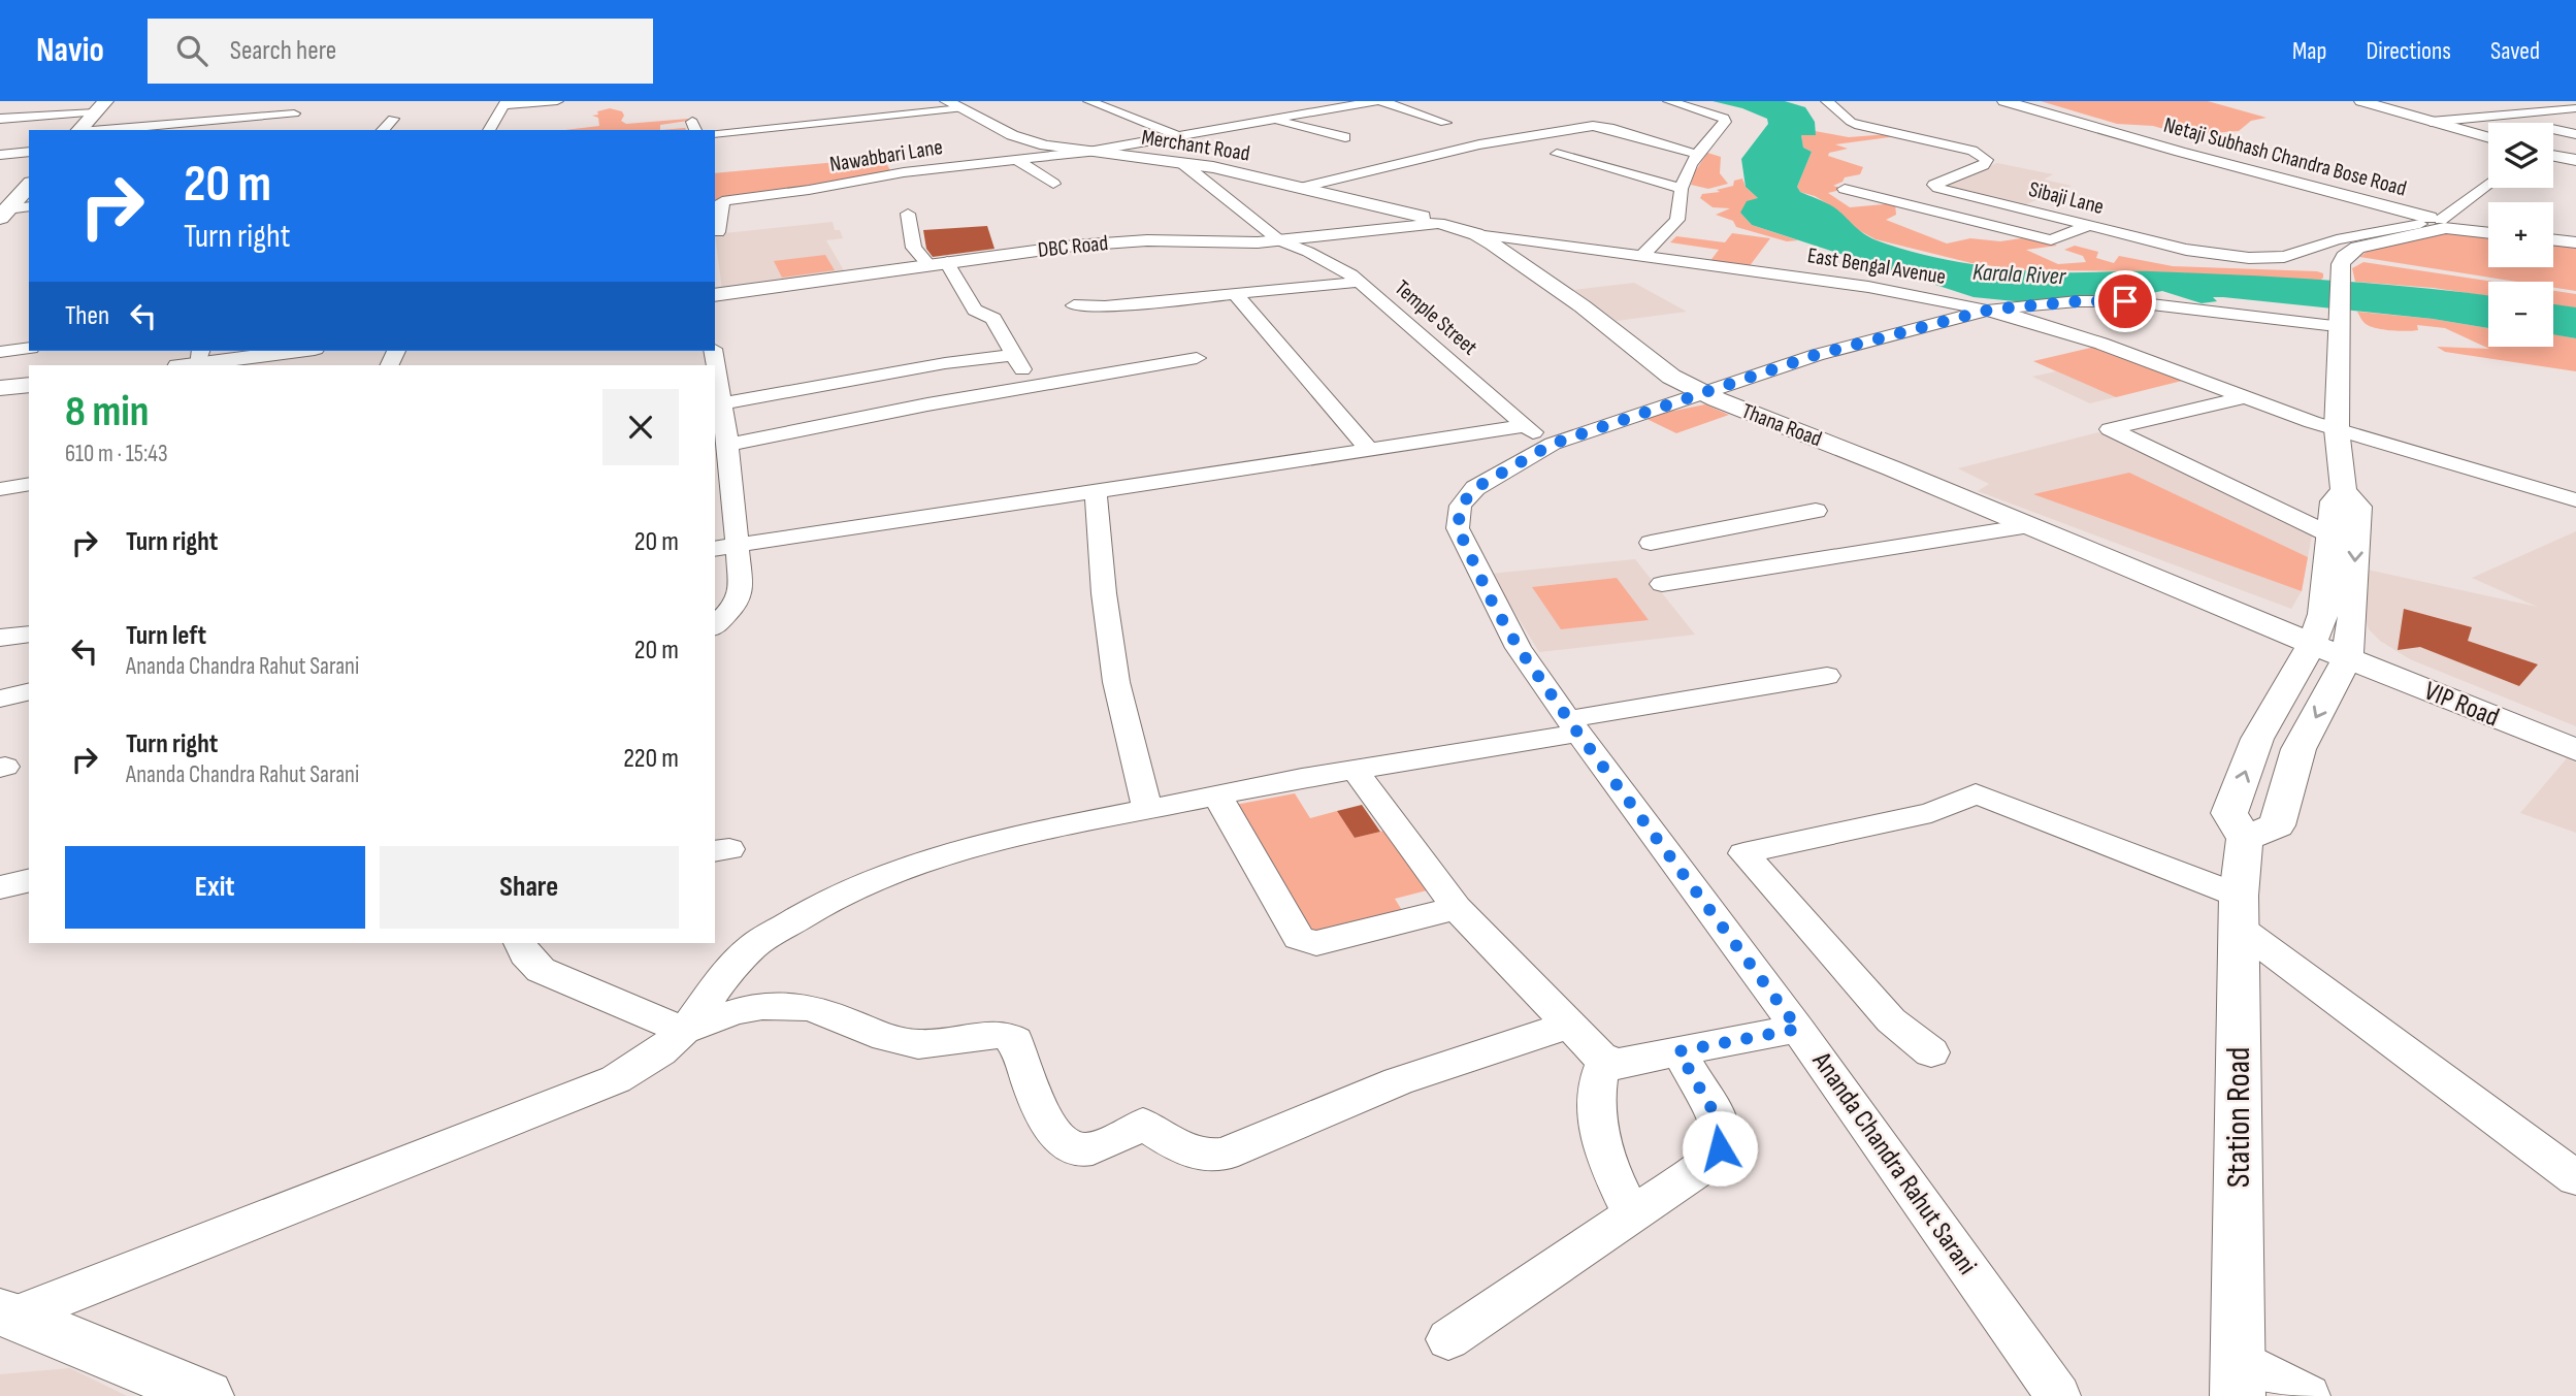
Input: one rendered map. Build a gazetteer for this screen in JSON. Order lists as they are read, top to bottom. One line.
{"streets":{"street":["Merchant Road","Nawabbari Lane","Netaji Subhash Chandra Bose Road","Sibaji Lane","DBC Road","East Bengal Avenue","Temple Street","Thana Road","VIP Road","Station Road","Ananda Chandra Rahut Sarani"]},"crossings":[["Merchant Road","Nawabbari Lane"],["Merchant Road","DBC Road"],["Merchant Road","Temple Street"],["Netaji Subhash Chandra Bose Road","Sibaji Lane"],["DBC Road","Temple Street"],["DBC Road","Thana Road"],["East Bengal Avenue","Thana Road"],["East Bengal Avenue","Ananda Chandra Rahut Sarani"],["Temple Street","Ananda Chandra Rahut Sarani"],["Thana Road","VIP Road"],["Thana Road","Station Road"],["Thana Road","Ananda Chandra Rahut Sarani"],["VIP Road","Station Road"]],"water":["Karala River"],"page":{"header":"Navio","search":"Search here","nav":["Map","Directions","Saved"],"map_buttons":["+","−"],"turn":["20 m","Turn right"],"then":"Then","heading":["8 min","610 m · 15:43"],"list":[{"name":"Turn right","value":"20 m"},{"name":"Turn left","note":"Ananda Chandra Rahut Sarani","value":"20 m"},{"name":"Turn right","note":"Ananda Chandra Rahut Sarani","value":"220 m"}],"buttons":["Exit","Share"]}}
